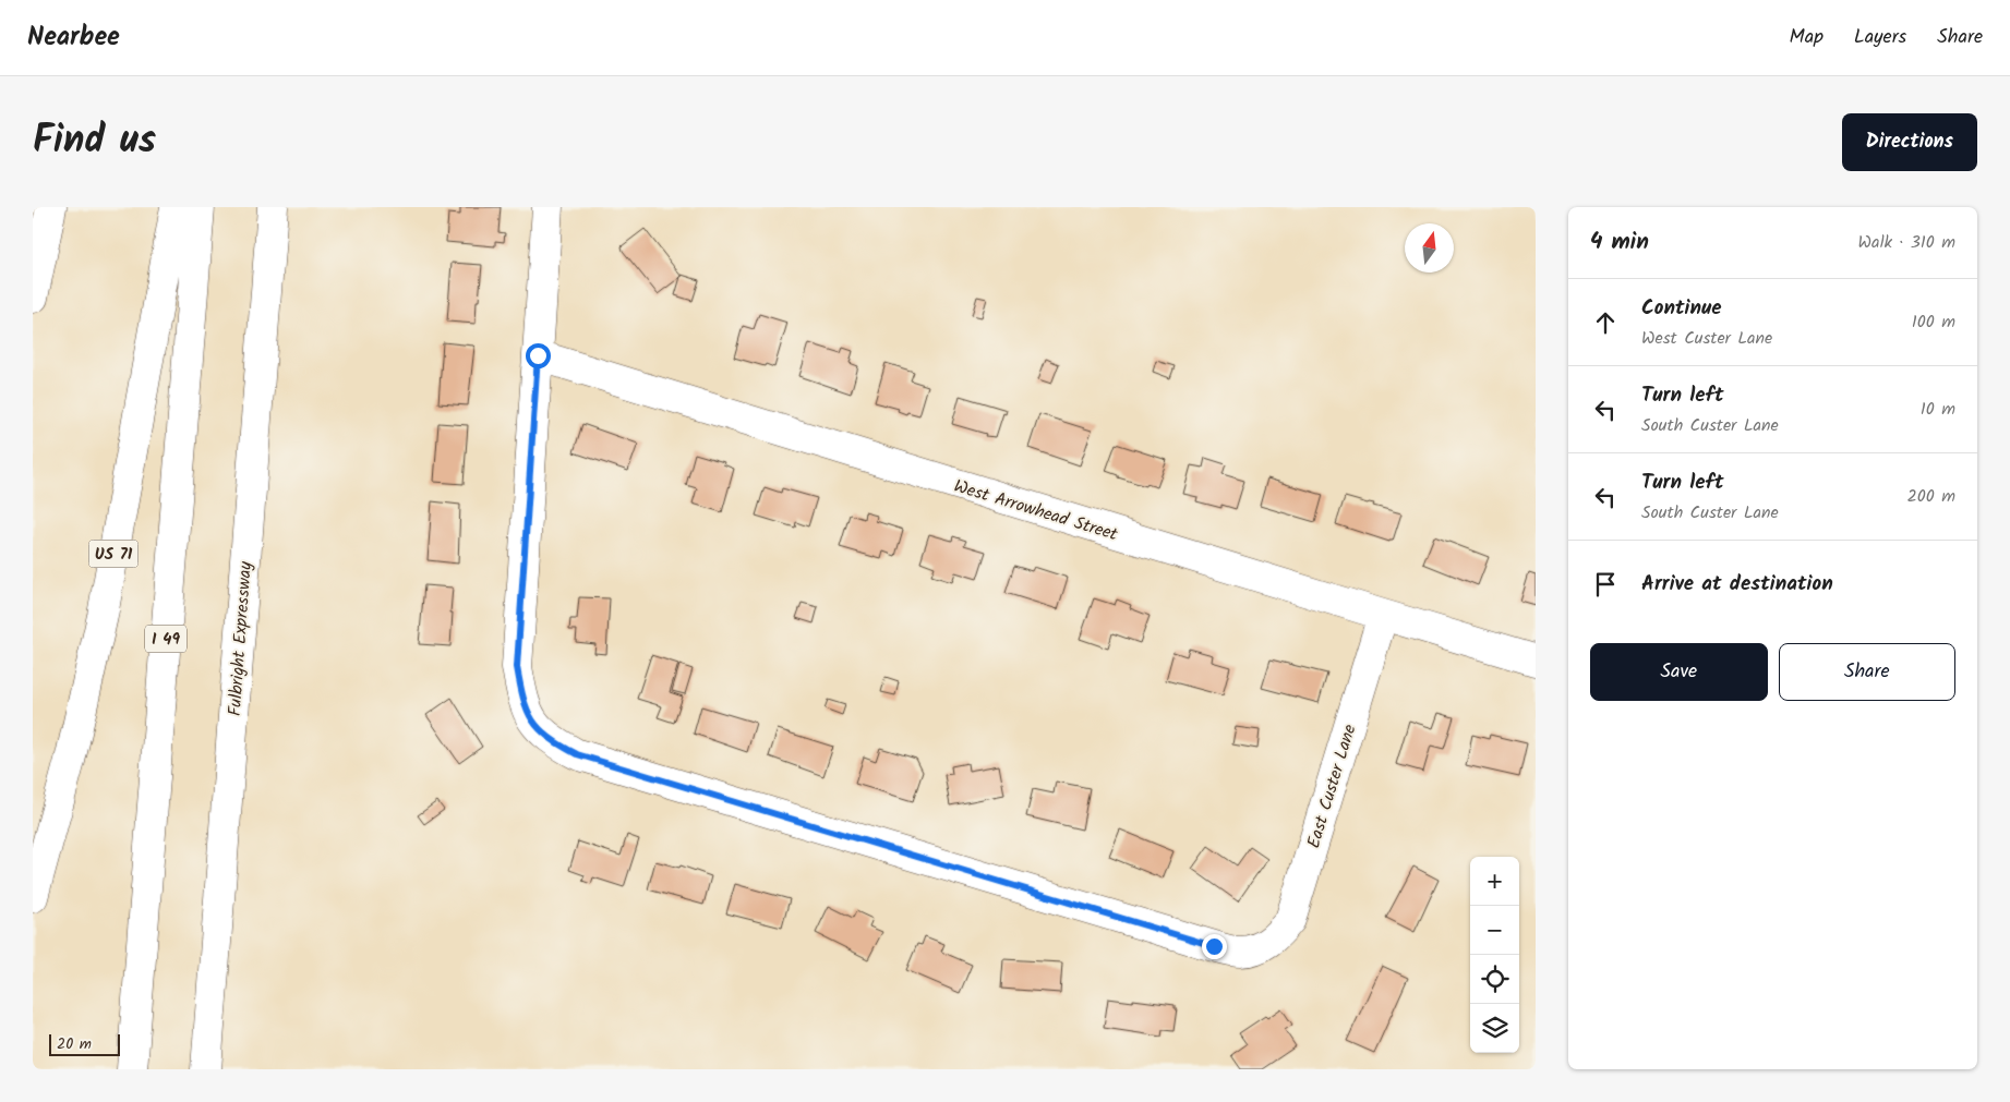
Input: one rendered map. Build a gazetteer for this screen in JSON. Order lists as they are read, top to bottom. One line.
{"streets":{"main road":["West Arrowhead Street","US 71","I 49","Fulbright Expressway","East Custer Lane"]},"crossings":[["West Arrowhead Street","East Custer Lane"]],"scale_bar":"20 m","north":"top","page":{"header":"Nearbee","nav":["Map","Layers","Share"],"title":"Find us","buttons":["Directions",["Save","Share"]],"heading":["4 min","Walk · 310 m"],"list":[["Continue","West Custer Lane","100 m"],["Turn left","South Custer Lane","10 m"],["Turn left","South Custer Lane","200 m"],"Arrive at destination"],"map_buttons":["+","−"],"scale":"20 m"}}
